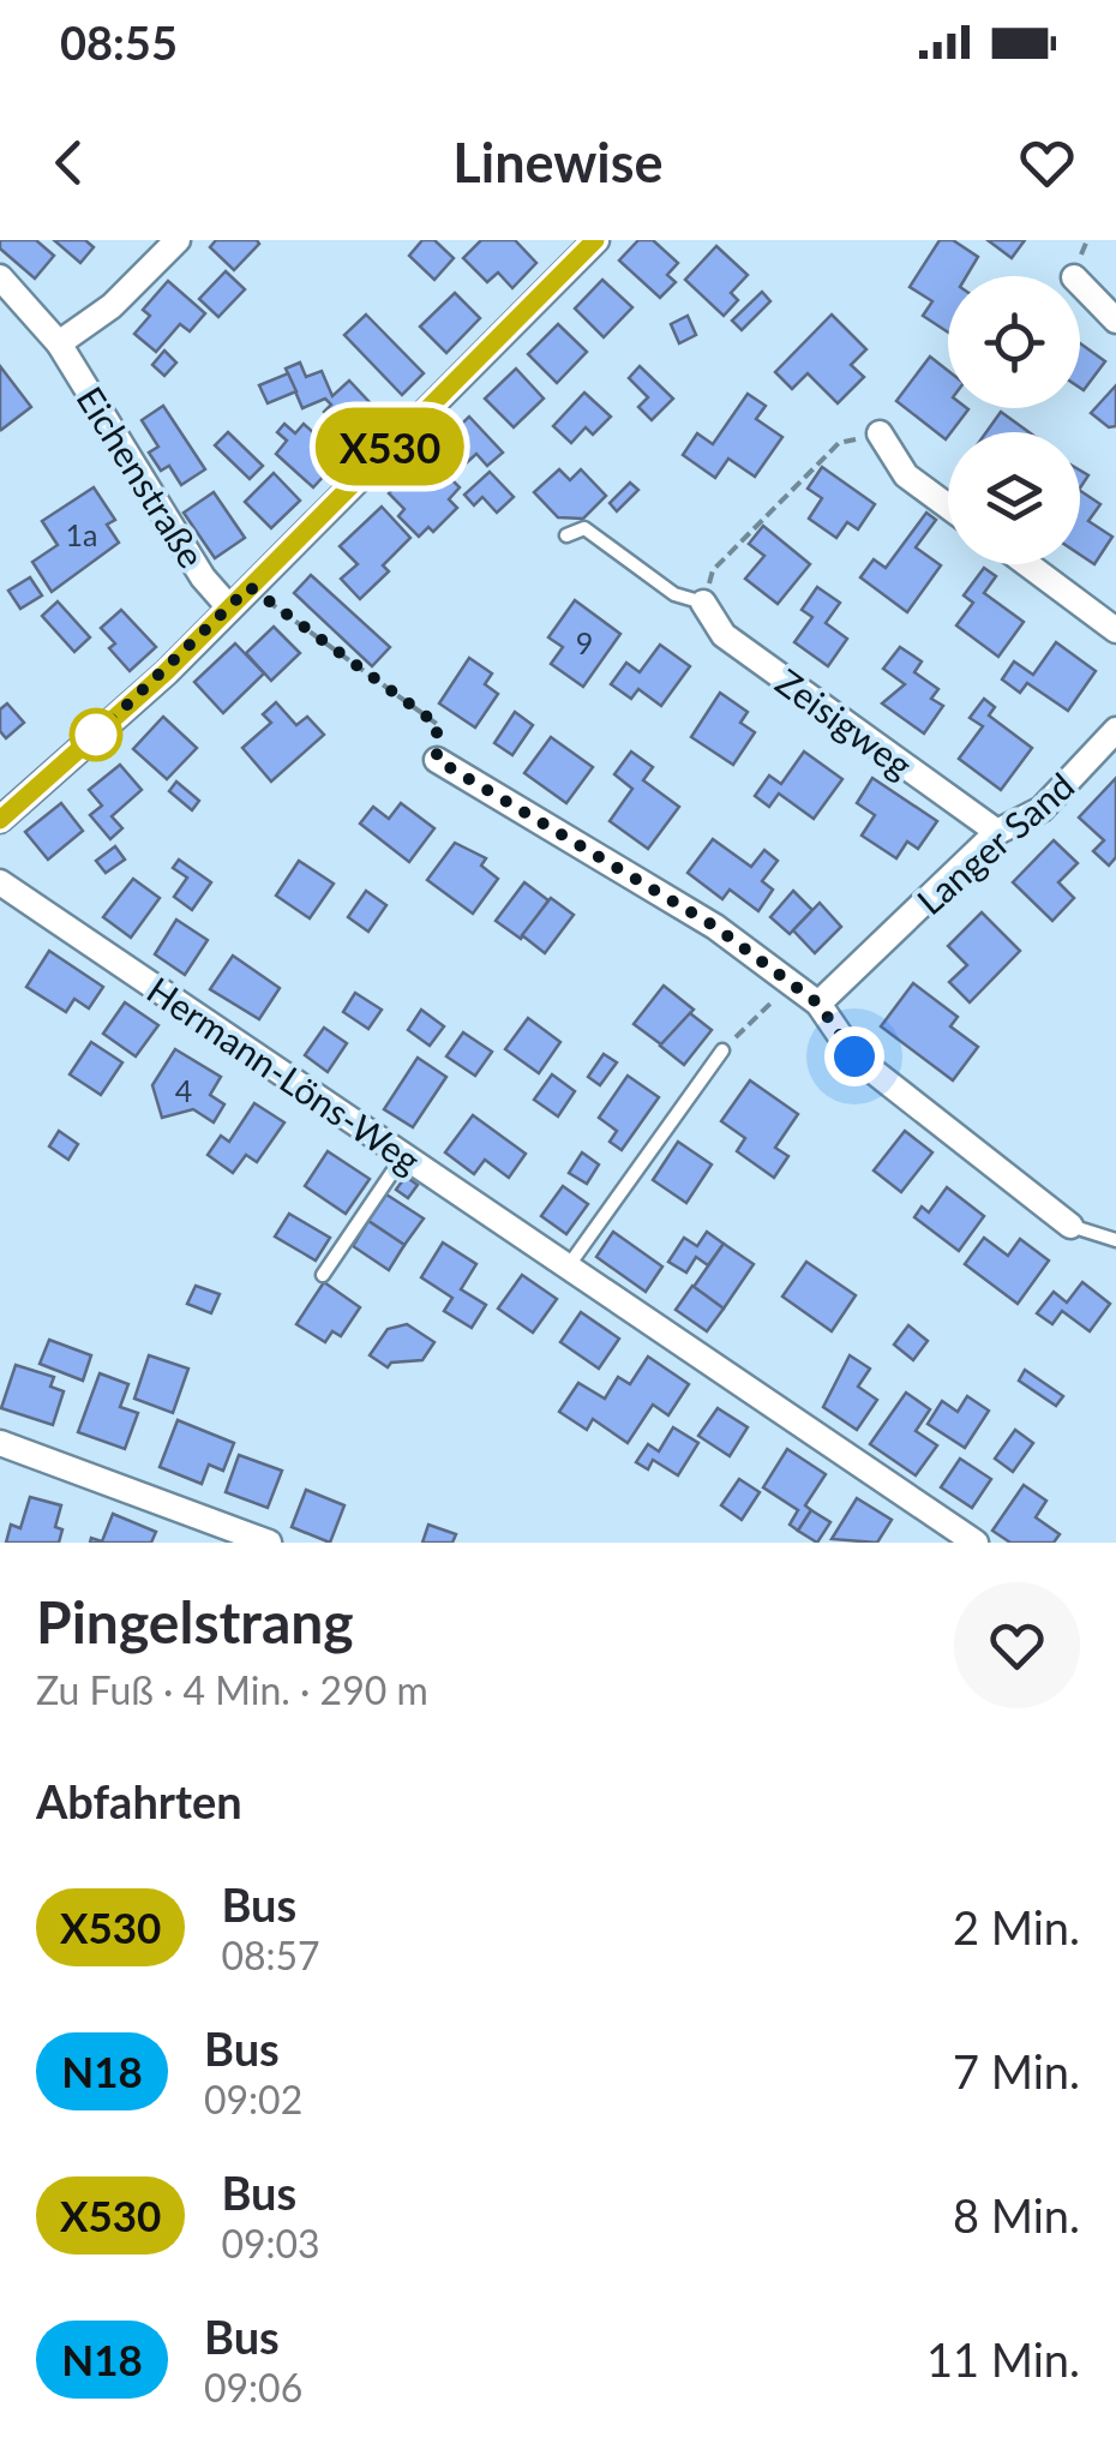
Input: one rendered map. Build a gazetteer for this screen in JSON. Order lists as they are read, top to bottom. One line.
{"streets":{"street":["Eichenstraße","Zeisigweg","Langer Sand","Hermann-Löns-Weg"]},"crossings":[["Zeisigweg","Langer Sand"]],"lines":["bus line X530"],"house_numbers":["1a","9","4"],"page":{"status":"08:55","header":"Linewise","on_map":"X530","heading":[["Pingelstrang","Zu Fuß · 4 Min. · 290 m"],"Abfahrten"],"list":[{"mark":"X530","name":"Bus","note":"08:57","value":"2 Min."},{"mark":"N18","name":"Bus","note":"09:02","value":"7 Min."},{"mark":"X530","name":"Bus","note":"09:03","value":"8 Min."},{"mark":"N18","name":"Bus","note":"09:06","value":"11 Min."}]}}
